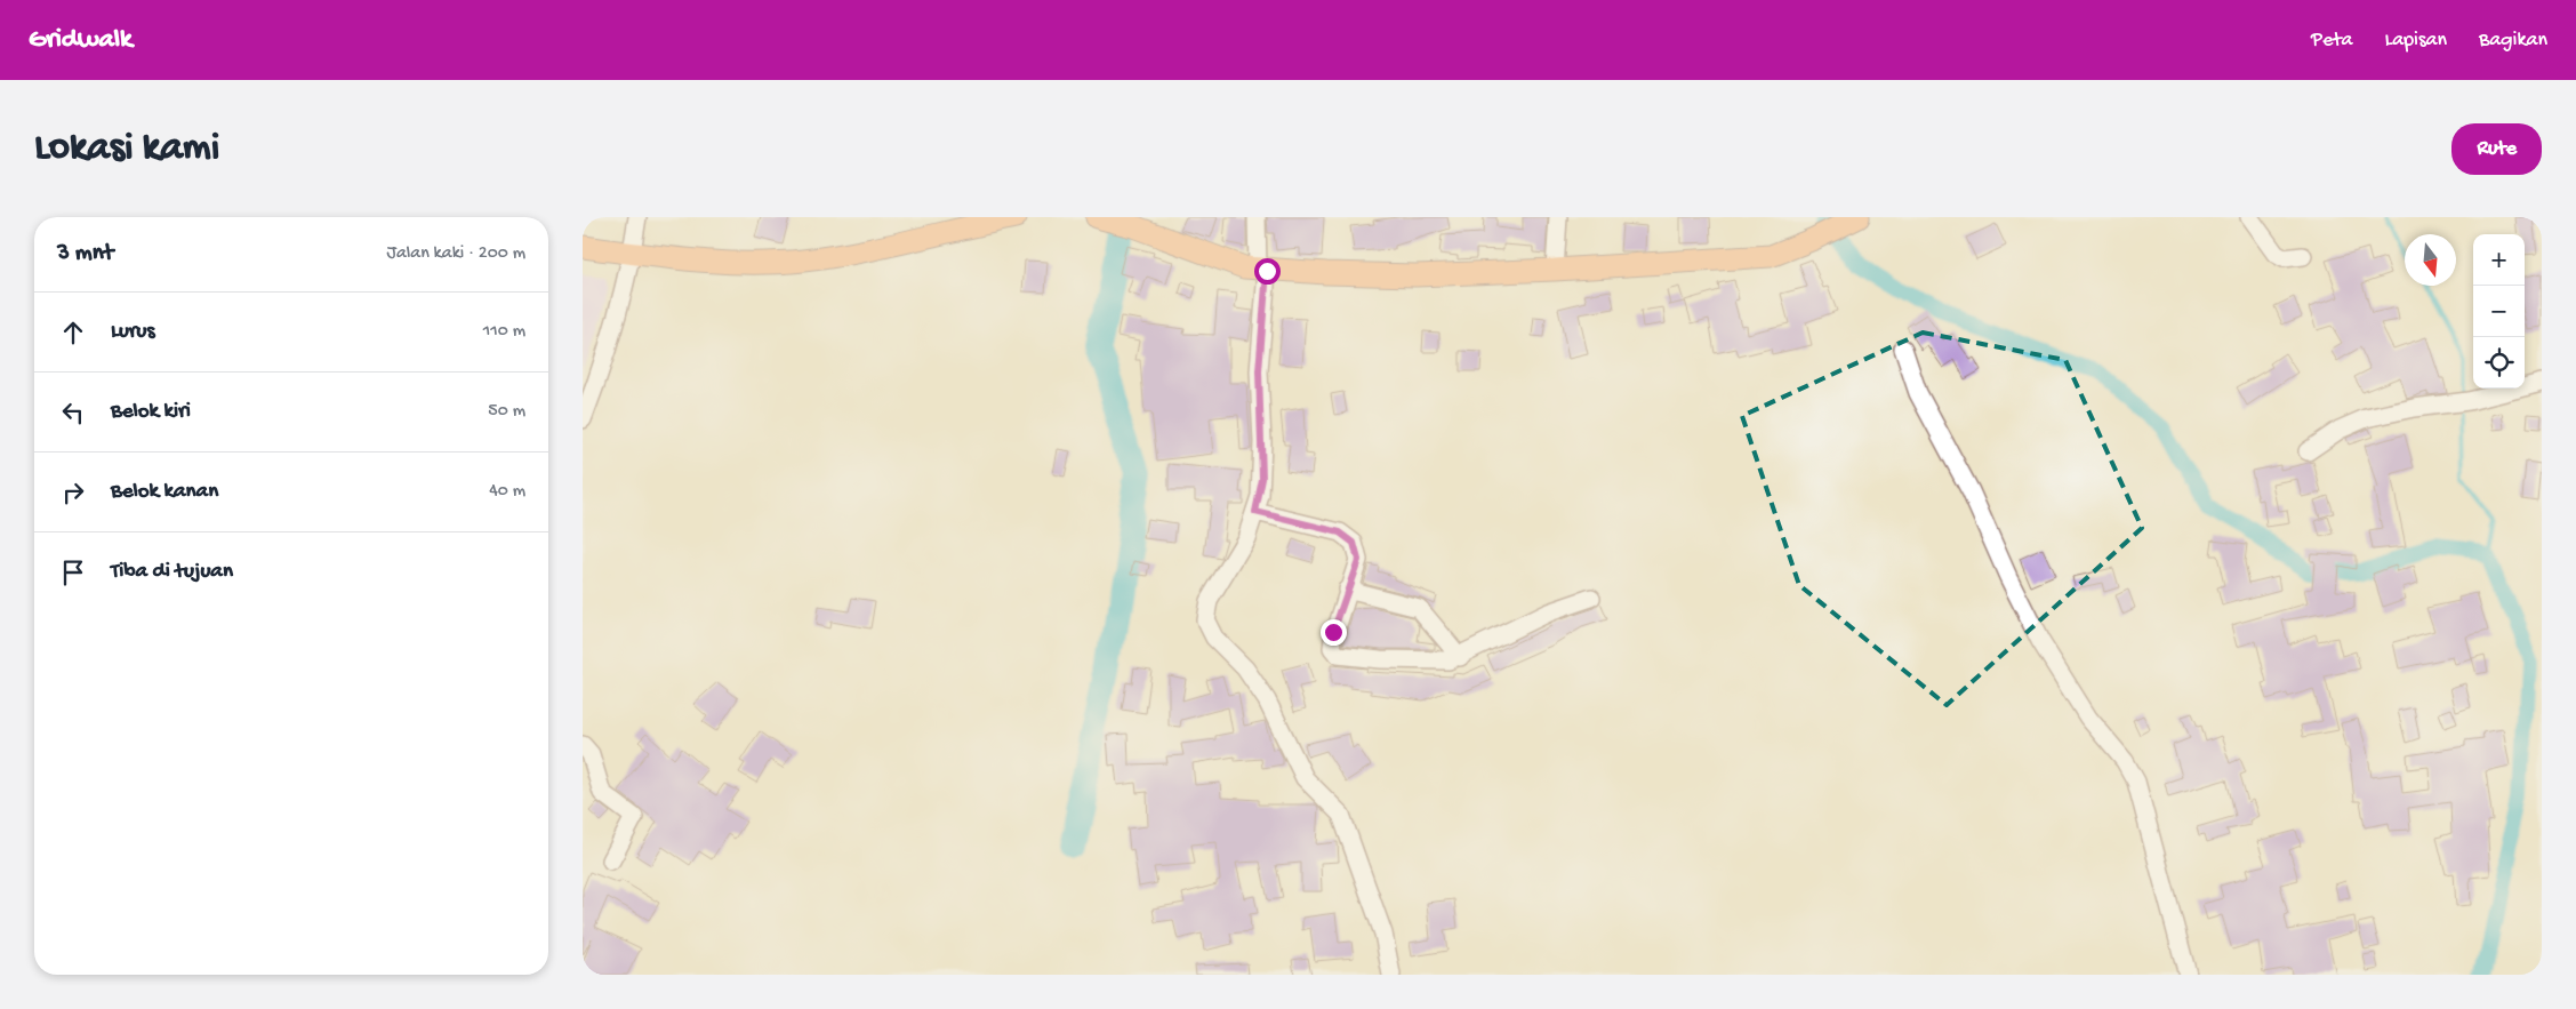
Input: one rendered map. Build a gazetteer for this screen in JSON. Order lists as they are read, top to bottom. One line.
{"north":"bottom","page":{"header":"Gridwalk","nav":["Peta","Lapisan","Bagikan"],"buttons":"Rute","title":"Lokasi kami","heading":["3 mnt","Jalan kaki · 200 m"],"map_buttons":["+","−"],"list":[["Lurus","110 m"],["Belok kiri","50 m"],["Belok kanan","40 m"],"Tiba di tujuan"]}}
